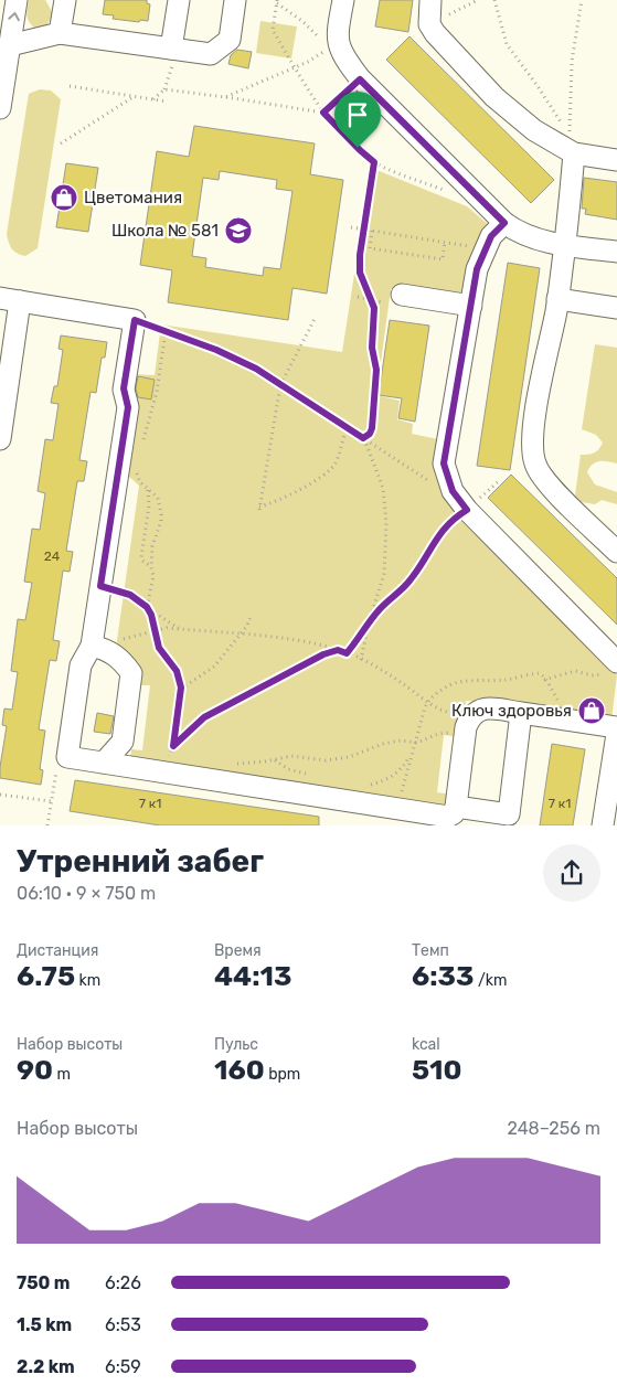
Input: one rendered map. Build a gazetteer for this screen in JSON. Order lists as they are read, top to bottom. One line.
{"places":{"shop":["Цветомания","Ключ здоровья"],"school or university":["Школа № 581"]},"house_numbers":["24","7 к1","7 к1"],"page":{"heading":["Утренний забег","06:10 · 9 × 750 m"],"stats":[["Дистанция","6.75 km"],["Время","44:13"],["Темп","6:33 /km"],["Набор высоты","90 m"],["Пульс","160 bpm"],["kcal","510"]],"chart":["Набор высоты","248–256 m"],"list":[{"name":"750 m","note":"6:26"},{"name":"1.5 km","note":"6:53"},{"name":"2.2 km","note":"6:59"}]}}
